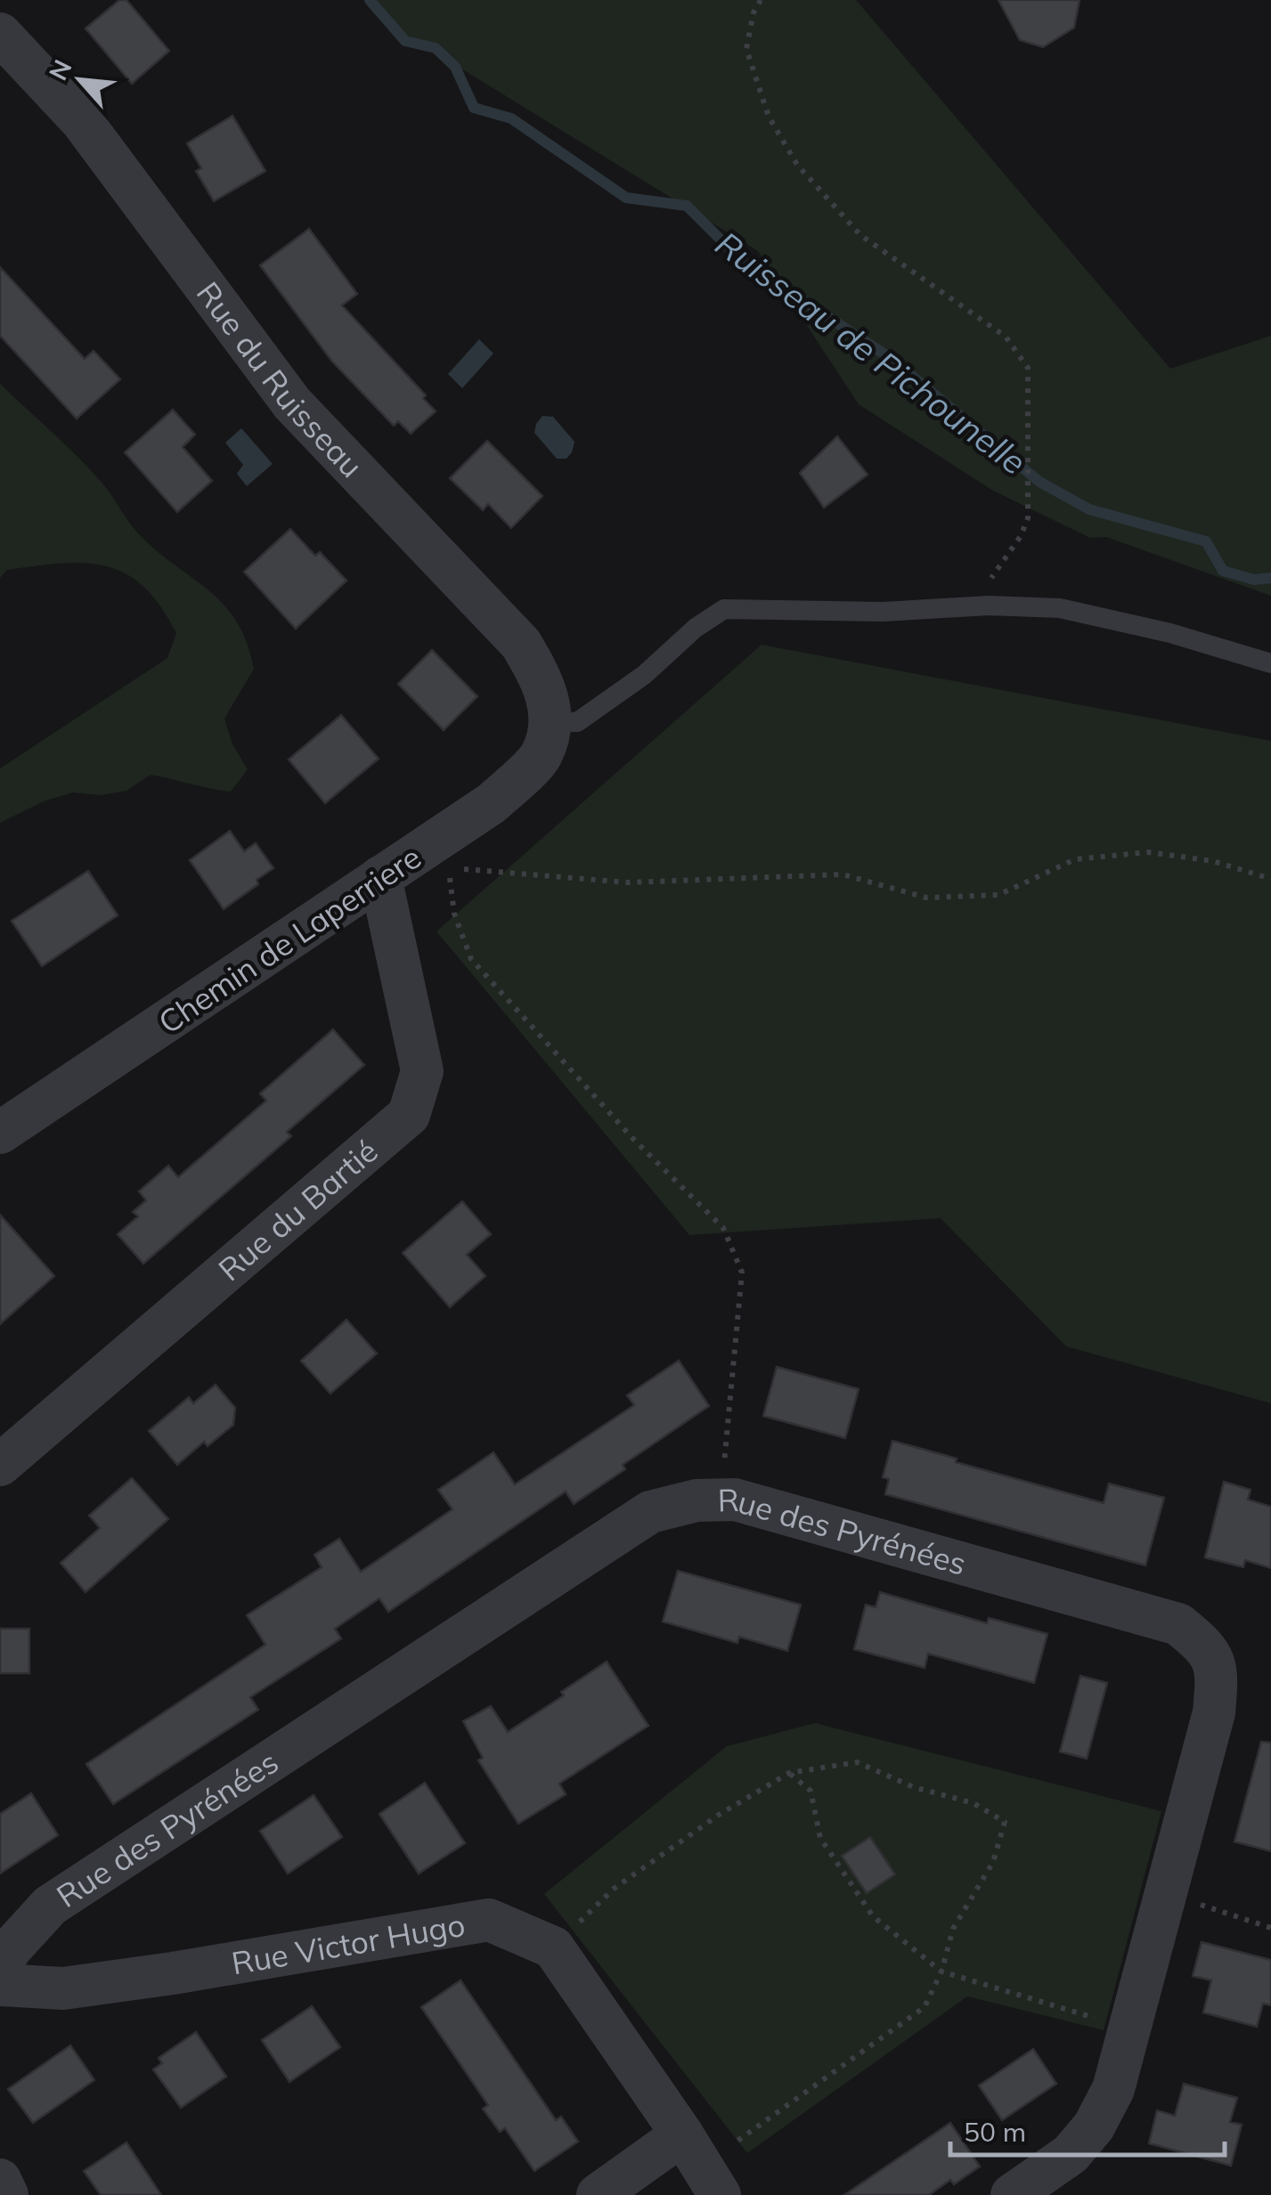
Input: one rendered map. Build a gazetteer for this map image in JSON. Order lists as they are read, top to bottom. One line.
{"streets":{"street":["Rue du Ruisseau","Chemin de Laperriere","Rue du Bartié","Rue des Pyrénées","Rue Victor Hugo"]},"crossings":[["Rue du Ruisseau","Chemin de Laperriere"],["Chemin de Laperriere","Rue du Bartié"]],"water":["Ruisseau de Pichounelle"],"scale_bar":"50 m","north":"top left"}
